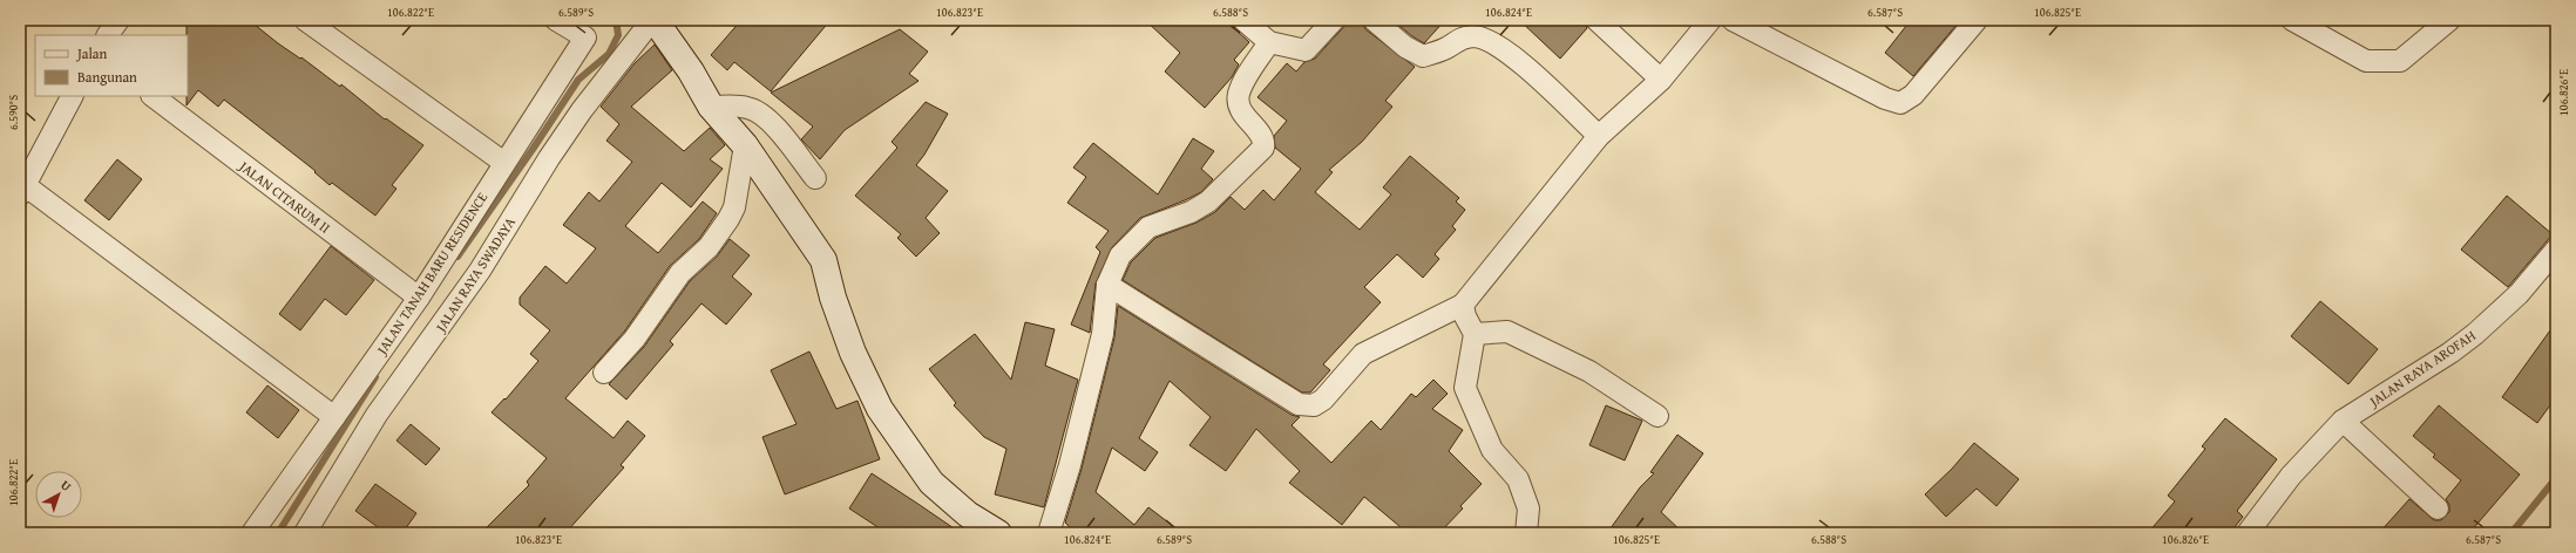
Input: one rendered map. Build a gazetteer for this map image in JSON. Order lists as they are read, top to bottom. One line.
{"streets":{"street":["JALAN CITARUM II","JALAN TANAH BARU RESIDENCE","JALAN RAYA SWADAYA","JALAN RAYA AROFAH"]},"crossings":[["JALAN CITARUM II","JALAN TANAH BARU RESIDENCE"]],"legend":["Jalan","Bangunan"],"north":"top right","coordinates":["106.822°E","6.589°S","106.823°E","6.588°S","106.824°E","6.587°S","106.825°E","106.826°E","6.590°S"]}
